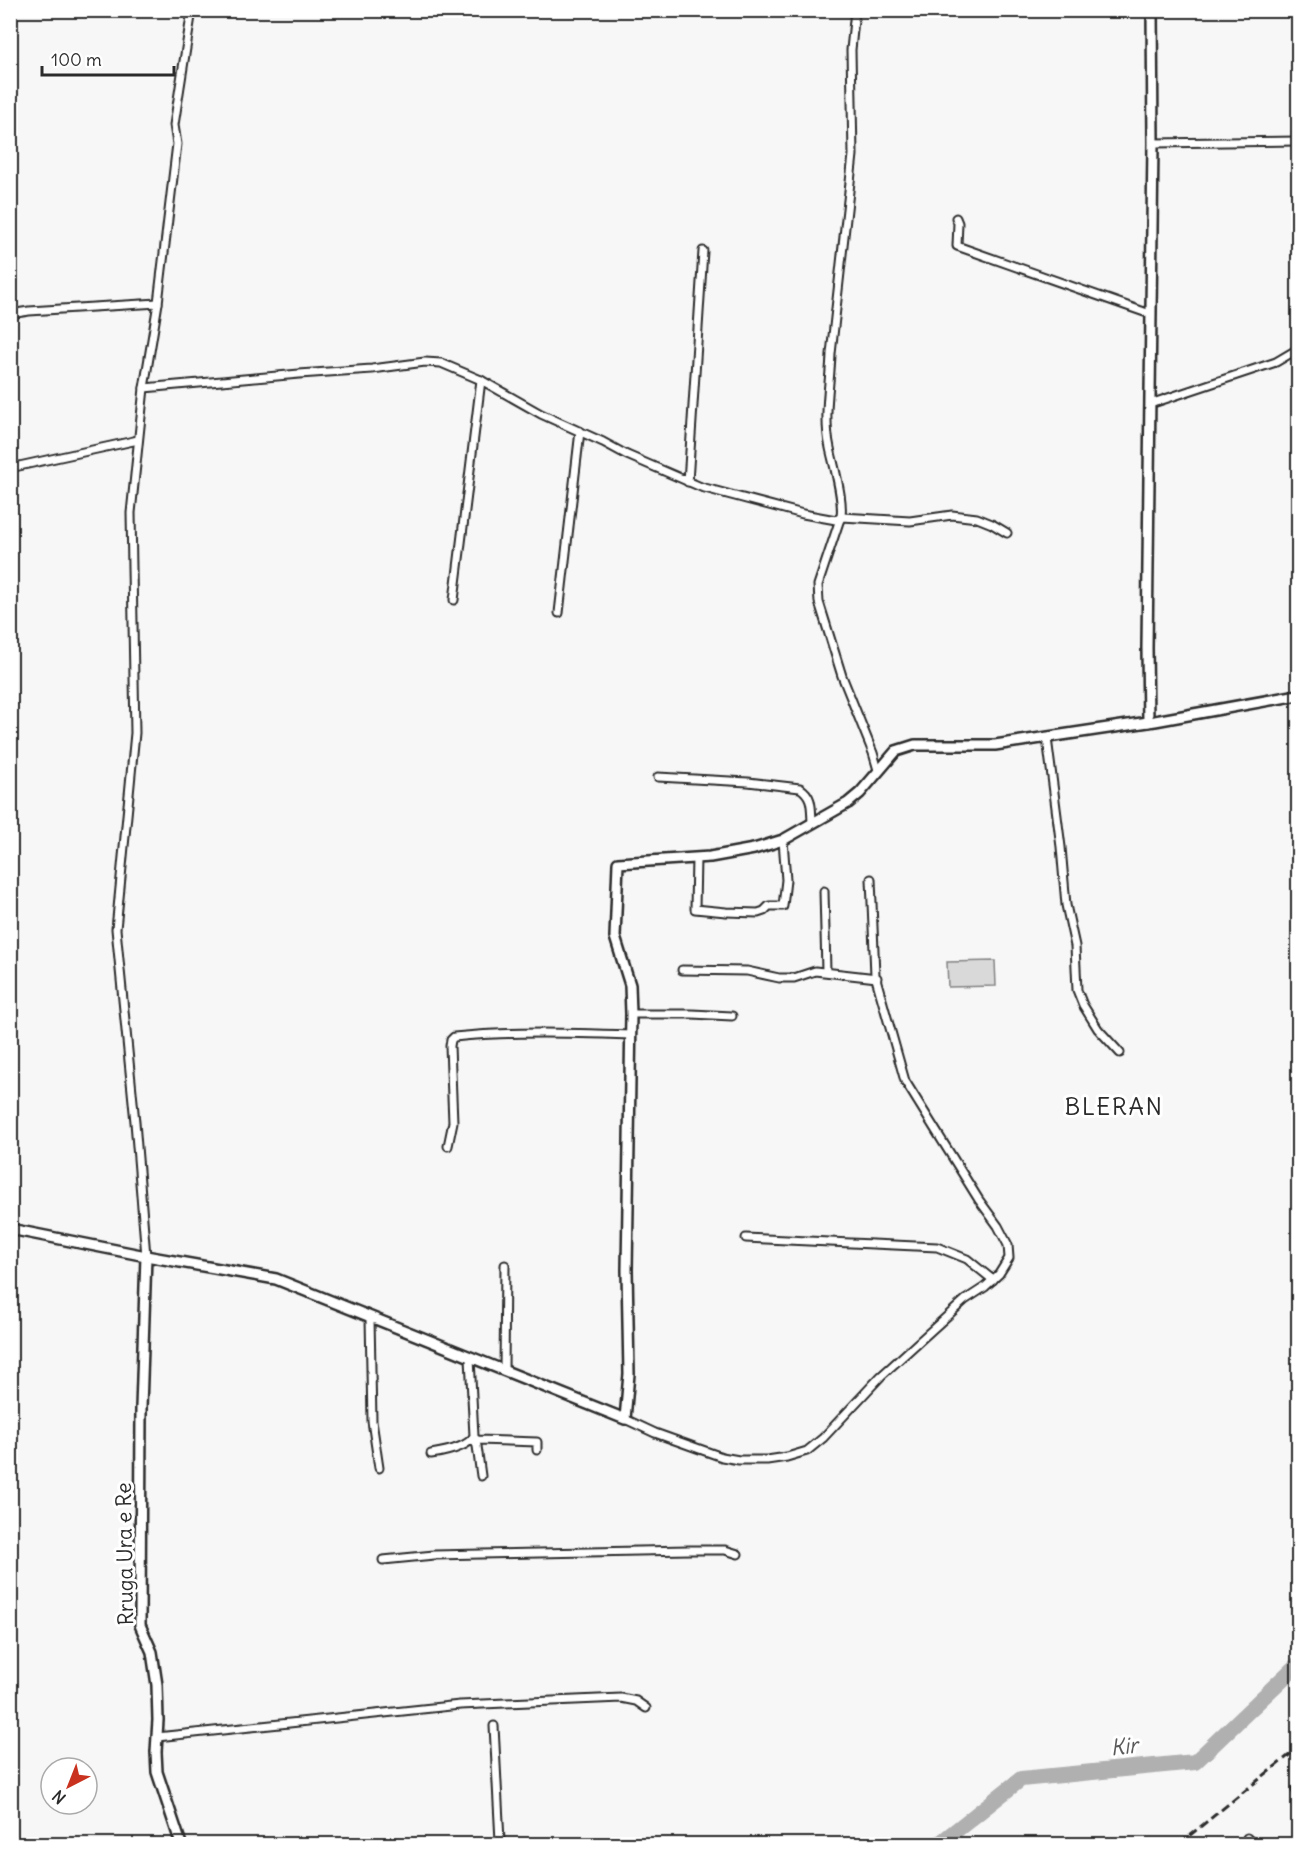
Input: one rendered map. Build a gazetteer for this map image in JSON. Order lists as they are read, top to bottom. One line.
{"streets":{"street":["Rruga Ura e Re"]},"districts":["BLERAN"],"water":["Kir"],"scale_bar":"100 m","north":"bottom left"}
